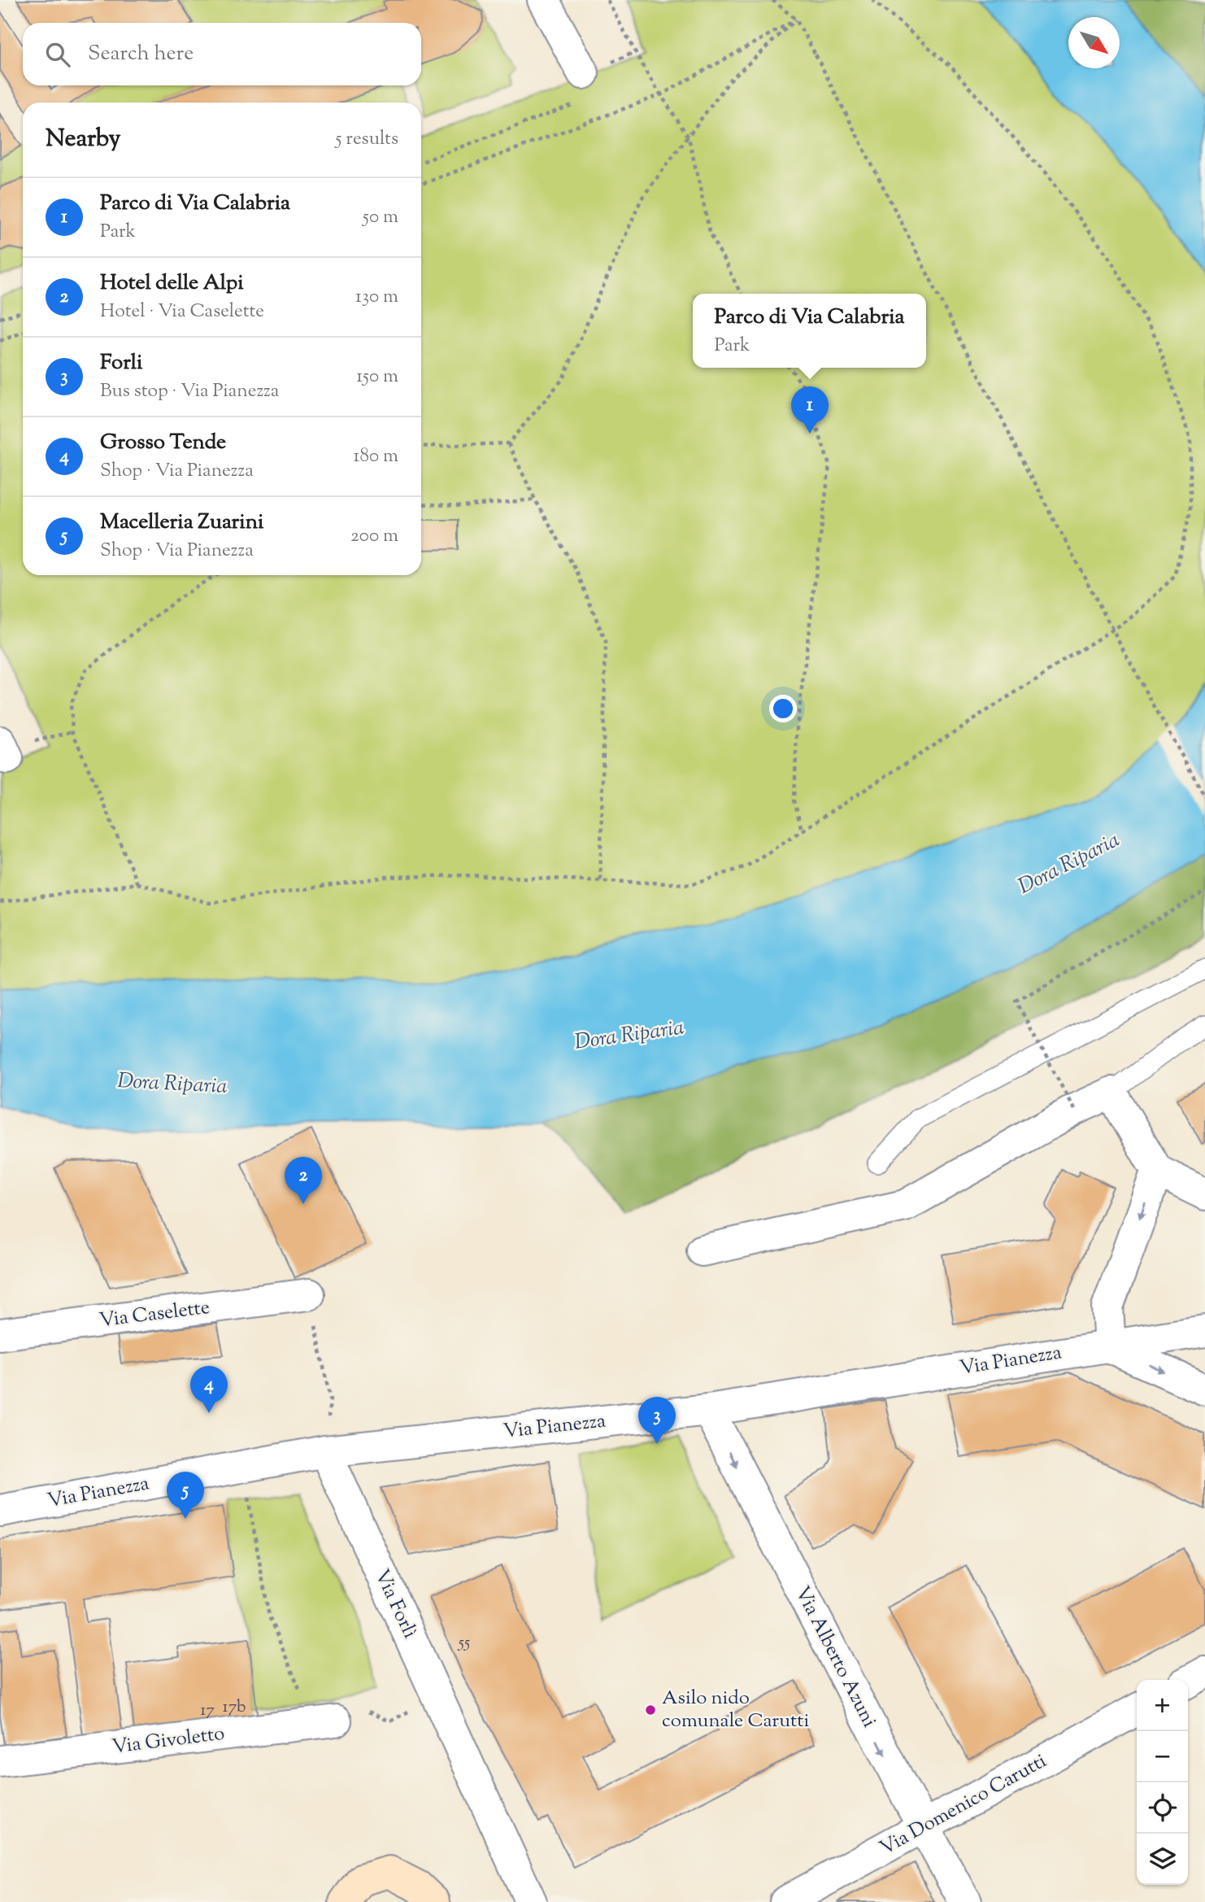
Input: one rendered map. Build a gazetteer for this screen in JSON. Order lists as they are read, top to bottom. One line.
{"streets":{"street":["Via Caselette","Via Pianezza","Via Forlì","Via Alberto Azuni","Via Givoletto","Via Domenico Carutti"]},"crossings":[["Via Pianezza","Via Forlì"],["Via Pianezza","Via Alberto Azuni"],["Via Alberto Azuni","Via Domenico Carutti"]],"one_way":["Via Alberto Azuni"],"water":["Dora Riparia"],"places":["Asilo nido comunale Carutti"],"house_numbers":["55","17b","17"],"north":"bottom right","page":{"search":"Search here","heading":["Nearby","5 results"],"list":[{"mark":"1","name":"Parco di Via Calabria","note":"Park","value":"50 m"},{"mark":"2","name":"Hotel delle Alpi","note":"Hotel · Via Caselette","value":"130 m"},{"mark":"3","name":"Forli","note":"Bus stop · Via Pianezza","value":"150 m"},{"mark":"4","name":"Grosso Tende","note":"Shop · Via Pianezza","value":"180 m"},{"mark":"5","name":"Macelleria Zuarini","note":"Shop · Via Pianezza","value":"200 m"}],"popup":["Parco di Via Calabria","Park"],"pins":["1","2","4","3","5"],"map_buttons":["+","−"]}}
